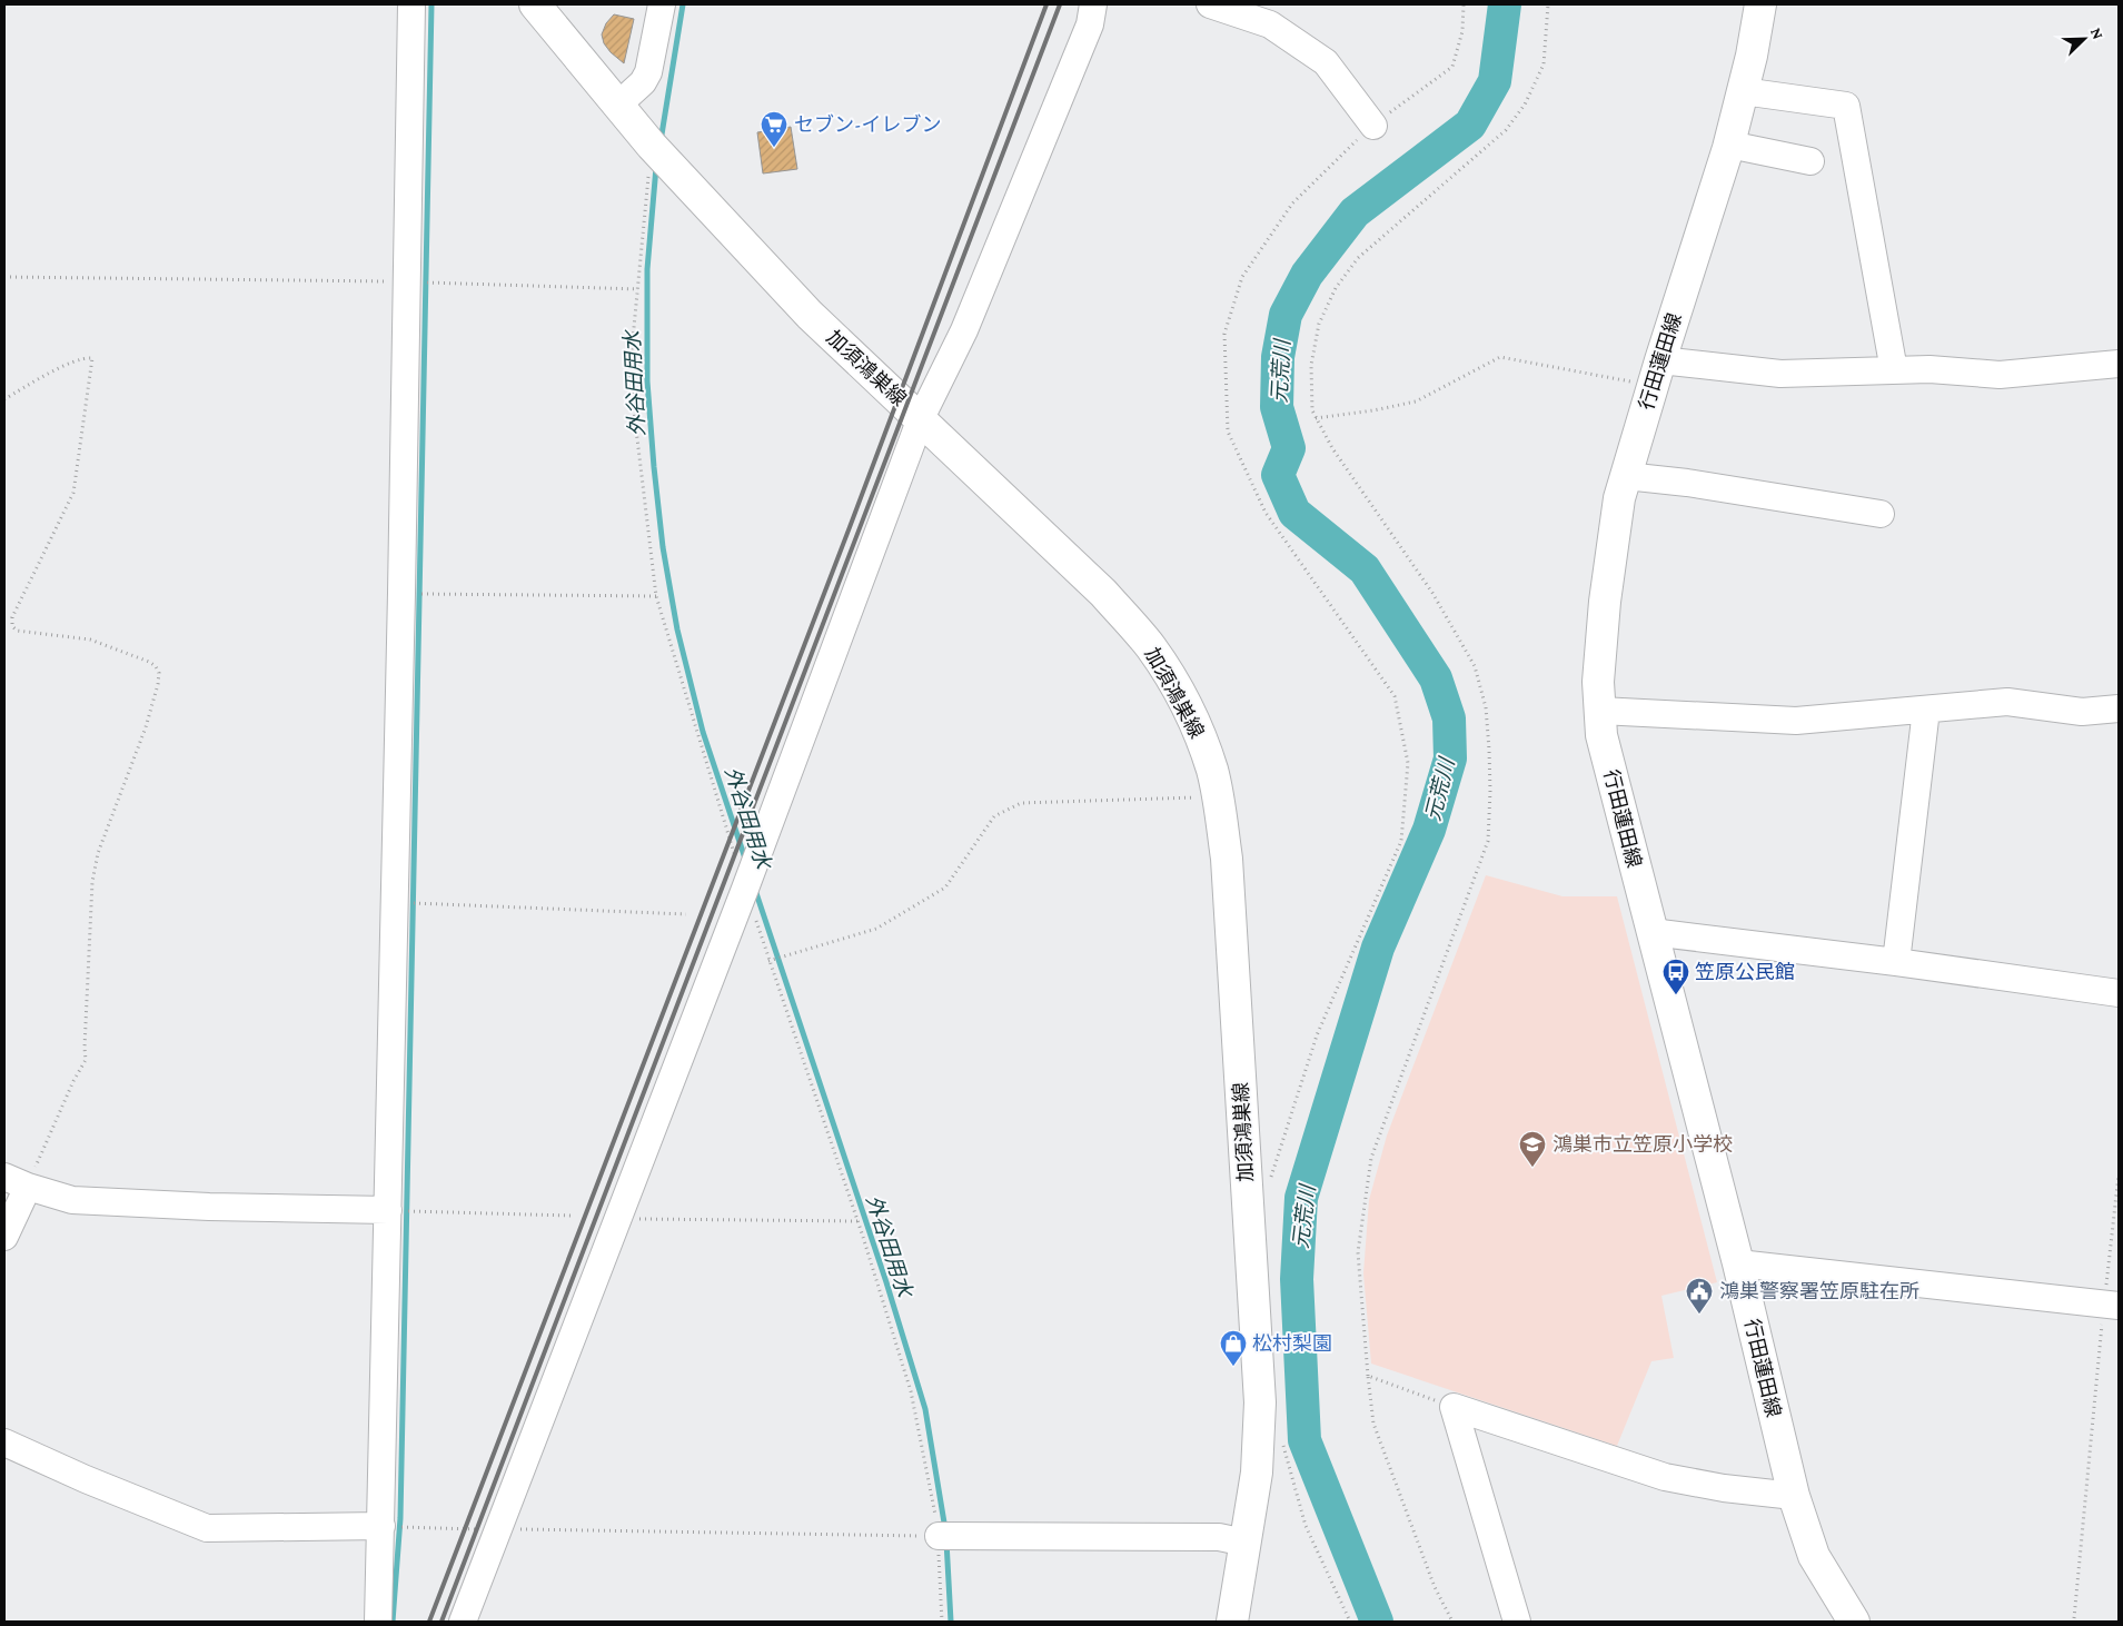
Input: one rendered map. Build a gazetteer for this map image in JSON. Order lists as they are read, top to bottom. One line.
{"streets":{"main road":["行田蓮田線","加須鴻巣線"]},"water":["元荒川","外谷田用水"],"places":{"supermarket":["セブン-イレブン"],"bus stop":["笠原公民館"],"school or university":["鴻巣市立笠原小学校"],"public building":["鴻巣警察署笠原駐在所"],"shop":["松村梨園"]},"north":"top right"}
